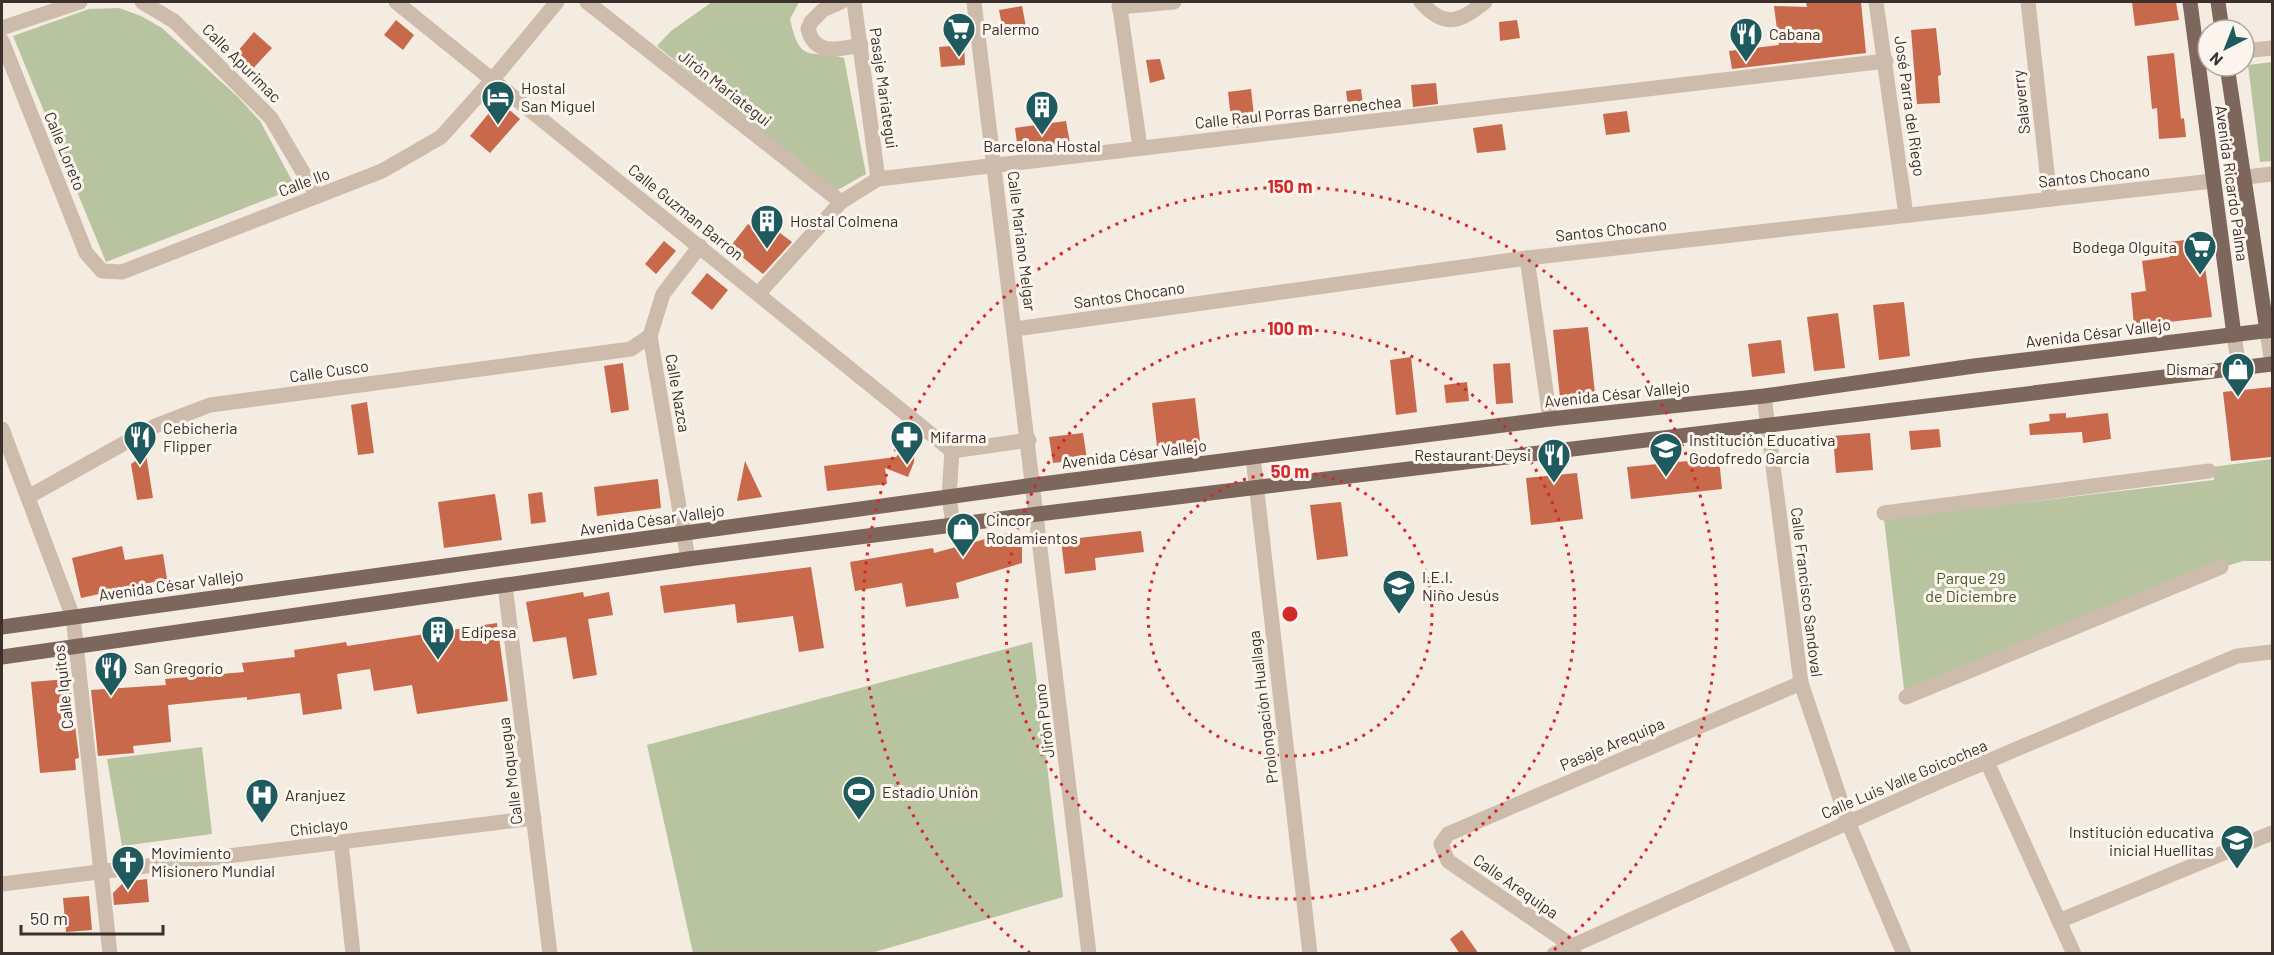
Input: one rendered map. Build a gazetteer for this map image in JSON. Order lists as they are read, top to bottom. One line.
{"streets":{"main road":["Avenida Ricardo Palma","Avenida César Vallejo"],"street":["Calle Apurimac","Jirón Mariategui","Pasaje Mariategui","Salaverry","José Parra del Riego","Calle Raul Porras Barrenechea","Calle Loreto","Santos Chocano","Calle Ilo","Calle Guzman Barron","Calle Mariano Melgar","Calle Cusco","Calle Nazca","Calle Francisco Sandoval","Calle Iquitos","Prolongación Huallaga","Jirón Puno","Pasaje Arequipa","Calle Moquegua","Calle Luis Valle Goicochea","Chiclayo","Calle Arequipa"]},"crossings":[["Calle Apurimac","Calle Ilo"],["Jirón Mariategui","Calle Raul Porras Barrenechea"],["Pasaje Mariategui","Calle Raul Porras Barrenechea"],["Salaverry","Santos Chocano"],["José Parra del Riego","Calle Raul Porras Barrenechea"],["José Parra del Riego","Santos Chocano"],["Calle Raul Porras Barrenechea","Calle Guzman Barron"],["Calle Raul Porras Barrenechea","Calle Mariano Melgar"],["Calle Loreto","Calle Ilo"],["Santos Chocano","Avenida Ricardo Palma"],["Santos Chocano","Calle Mariano Melgar"],["Calle Ilo","Calle Guzman Barron"],["Avenida Ricardo Palma","Avenida César Vallejo"],["Calle Guzman Barron","Calle Nazca"],["Calle Mariano Melgar","Avenida César Vallejo"],["Calle Mariano Melgar","Jirón Puno"],["Avenida César Vallejo","Calle Nazca"],["Avenida César Vallejo","Calle Francisco Sandoval"],["Avenida César Vallejo","Calle Iquitos"],["Avenida César Vallejo","Prolongación Huallaga"],["Avenida César Vallejo","Jirón Puno"],["Calle Cusco","Calle Nazca"],["Calle Cusco","Calle Iquitos"],["Calle Francisco Sandoval","Pasaje Arequipa"],["Calle Francisco Sandoval","Calle Luis Valle Goicochea"],["Calle Iquitos","Chiclayo"],["Pasaje Arequipa","Calle Arequipa"],["Calle Moquegua","Chiclayo"],["Calle Luis Valle Goicochea","Calle Arequipa"]],"parks":["Parque 29 de Diciembre"],"places":{"supermarket":["Palermo","Bodega Olguita"],"restaurant":["Cabana","Cebicheria Flipper","Restaurant Deysi","San Gregorio"],"hotel":["Hostal San Miguel"],"building":["Barcelona Hostal","Hostal Colmena","Edipesa"],"shop":["Dismar","Cincor Rodamientos"],"pharmacy":["Mifarma"],"school or university":["Institución Educativa Godofredo Garcia","I.E.I. Niño Jesús","Institución educativa inicial Huellitas"],"sports":["Estadio Unión"],"hospital":["Aranjuez"],"church":["Movimiento Misionero Mundial"]},"scale_bar":"50 m","north":"bottom left","rings":["150 m","100 m","50 m"]}
